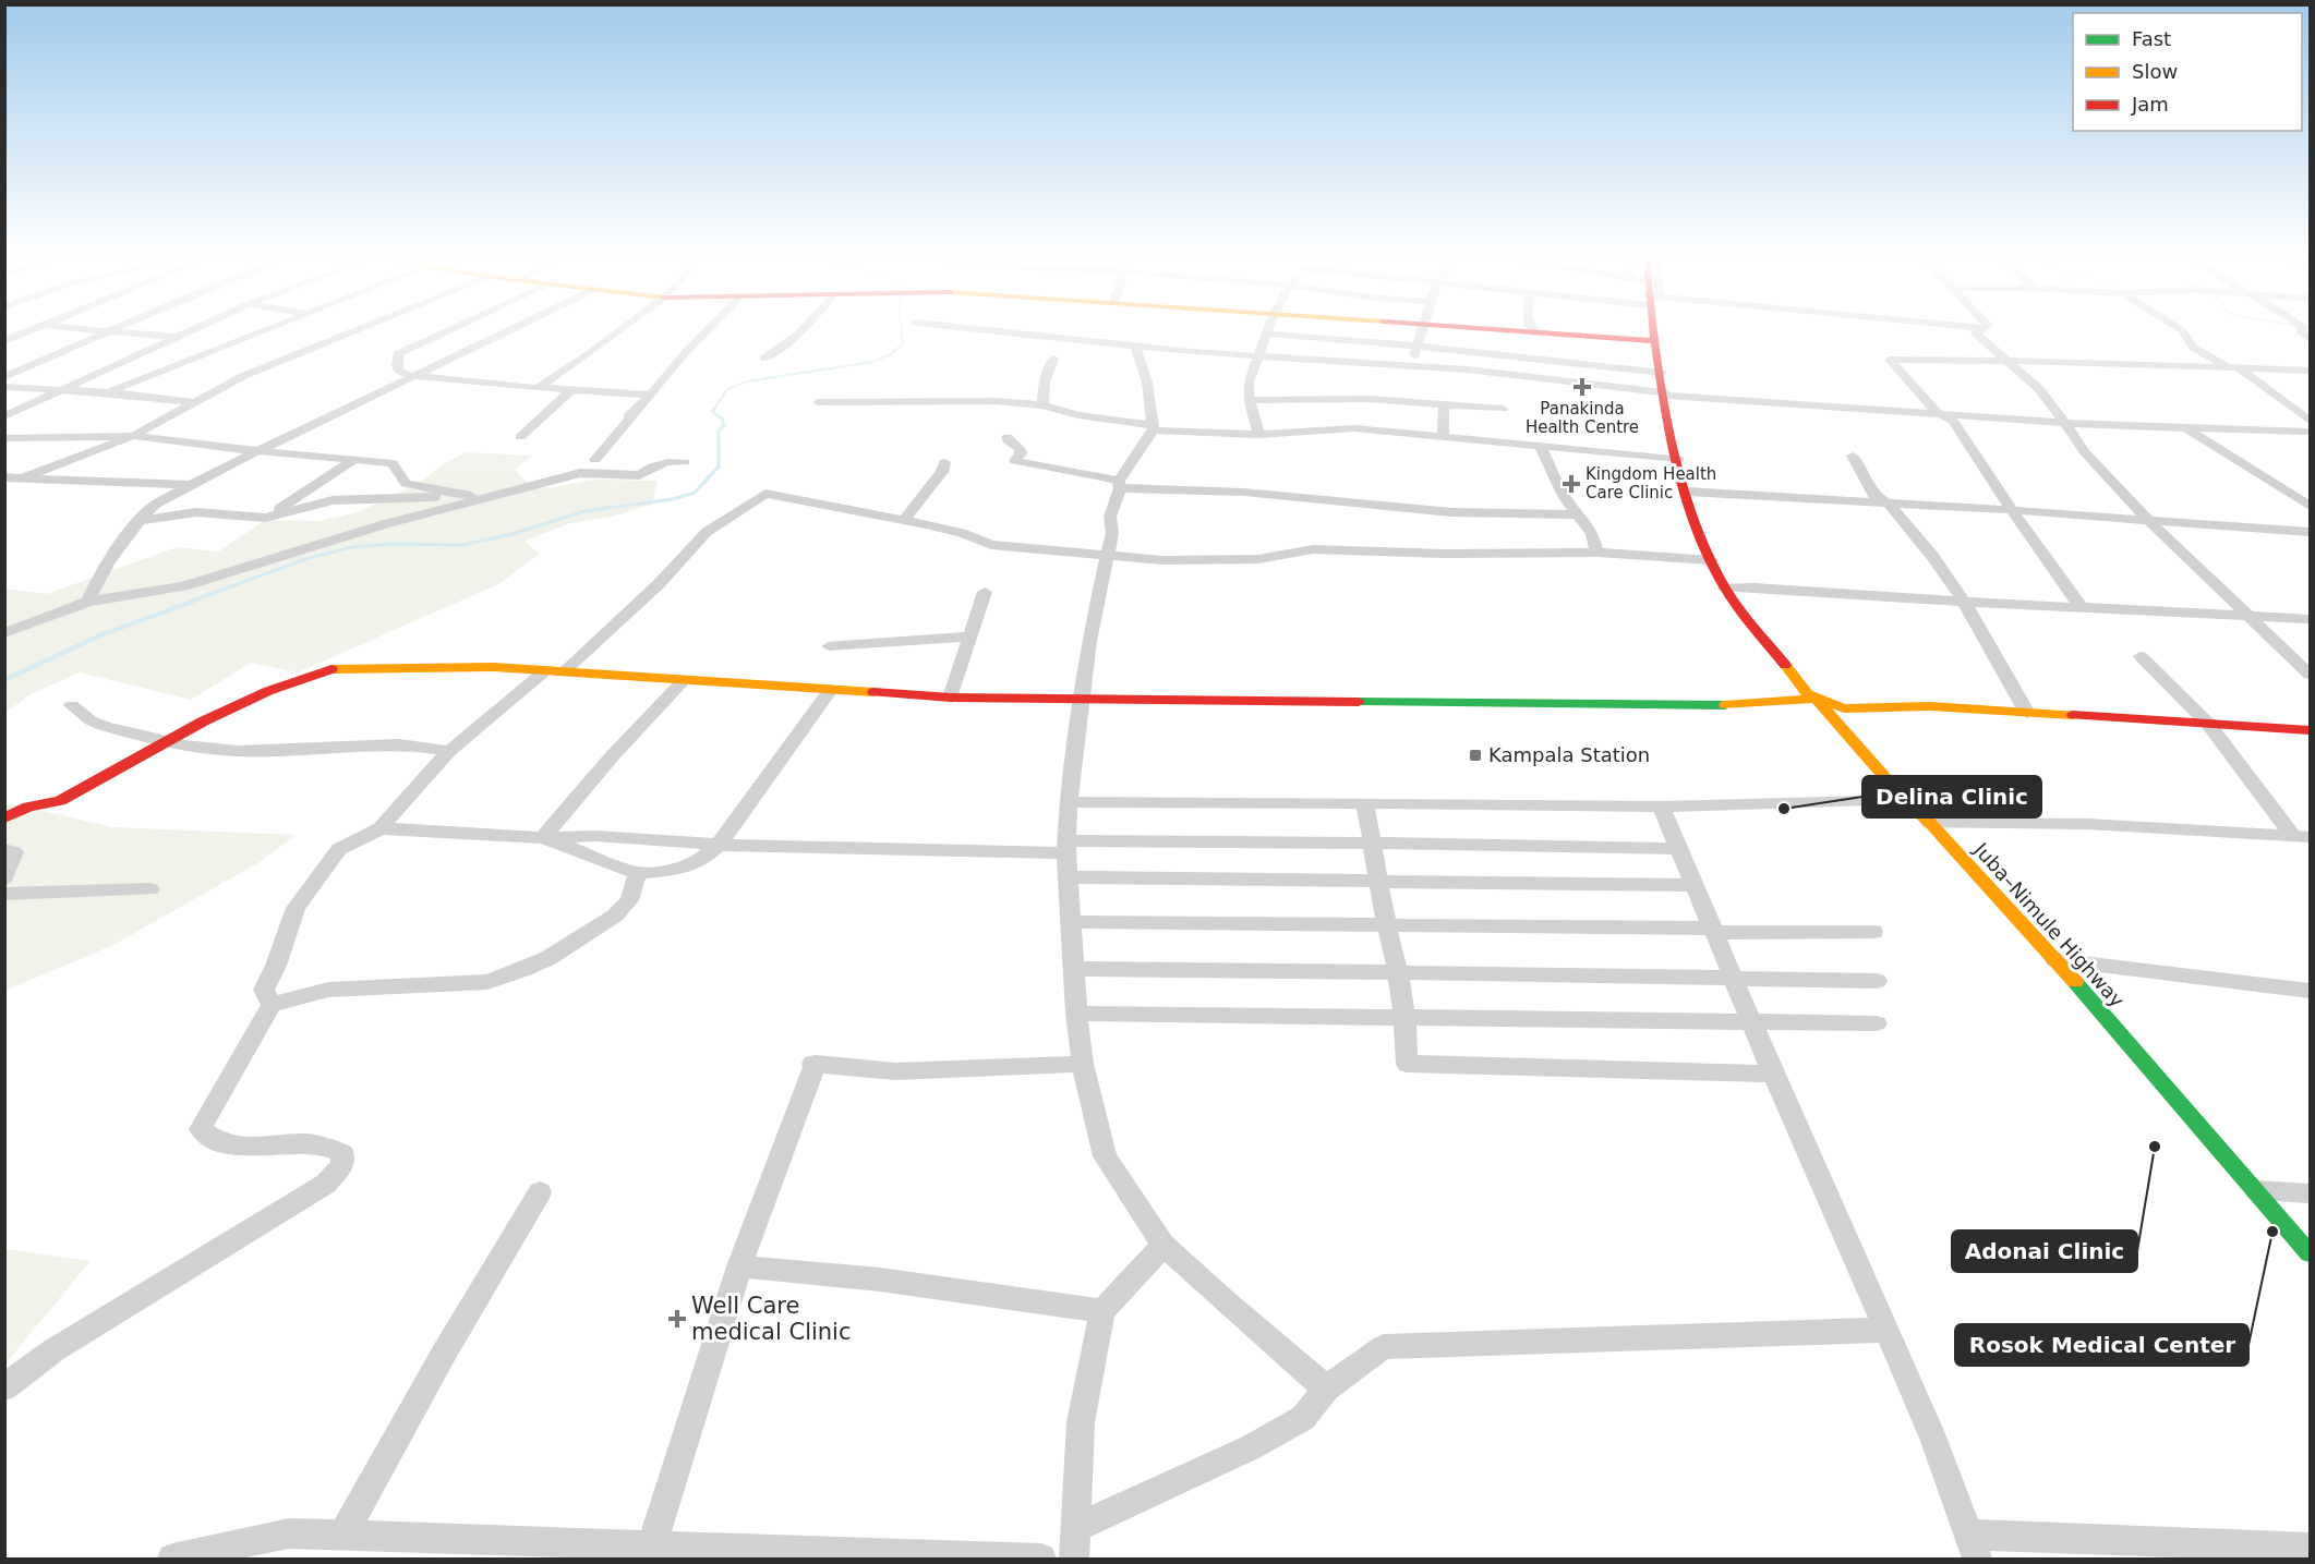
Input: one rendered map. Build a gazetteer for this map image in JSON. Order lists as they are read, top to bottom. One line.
{"streets":{"street":["Juba–Nimule Highway"]},"places":{"health":["Panakinda Health Centre","Kingdom Health Care Clinic","Well Care medical Clinic"],"transit":["Kampala Station"],"other":["Delina Clinic","Adonai Clinic","Rosok Medical Center"]},"legend":["Fast","Slow","Jam"]}
